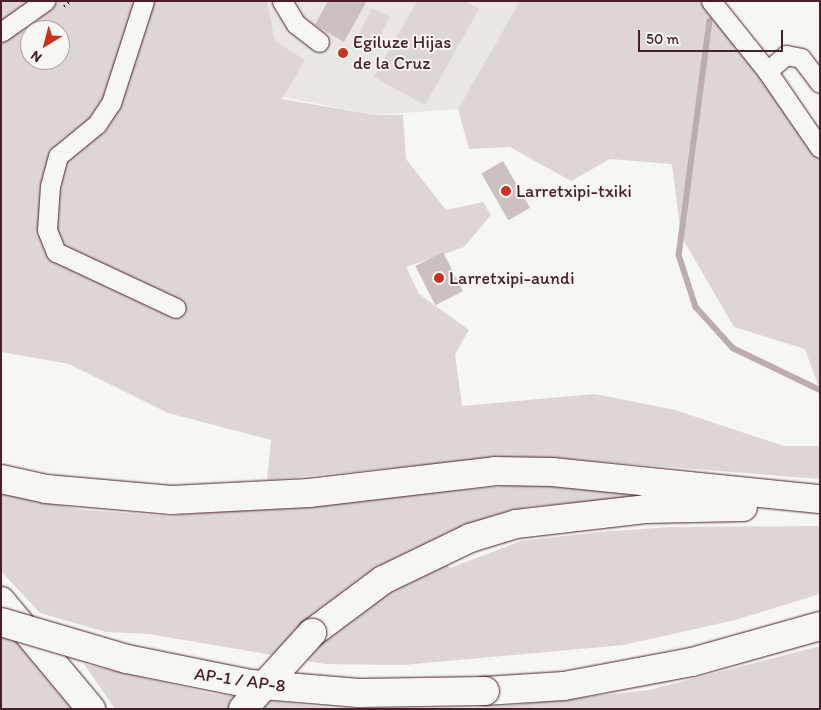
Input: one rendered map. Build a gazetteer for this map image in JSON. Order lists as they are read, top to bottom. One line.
{"streets":{"highway":["AP-1 / AP-8"]},"places":["Egiluze Hijas de la Cruz","Larretxipi-txiki","Larretxipi-aundi"],"scale_bar":"50 m","north":"bottom left"}
